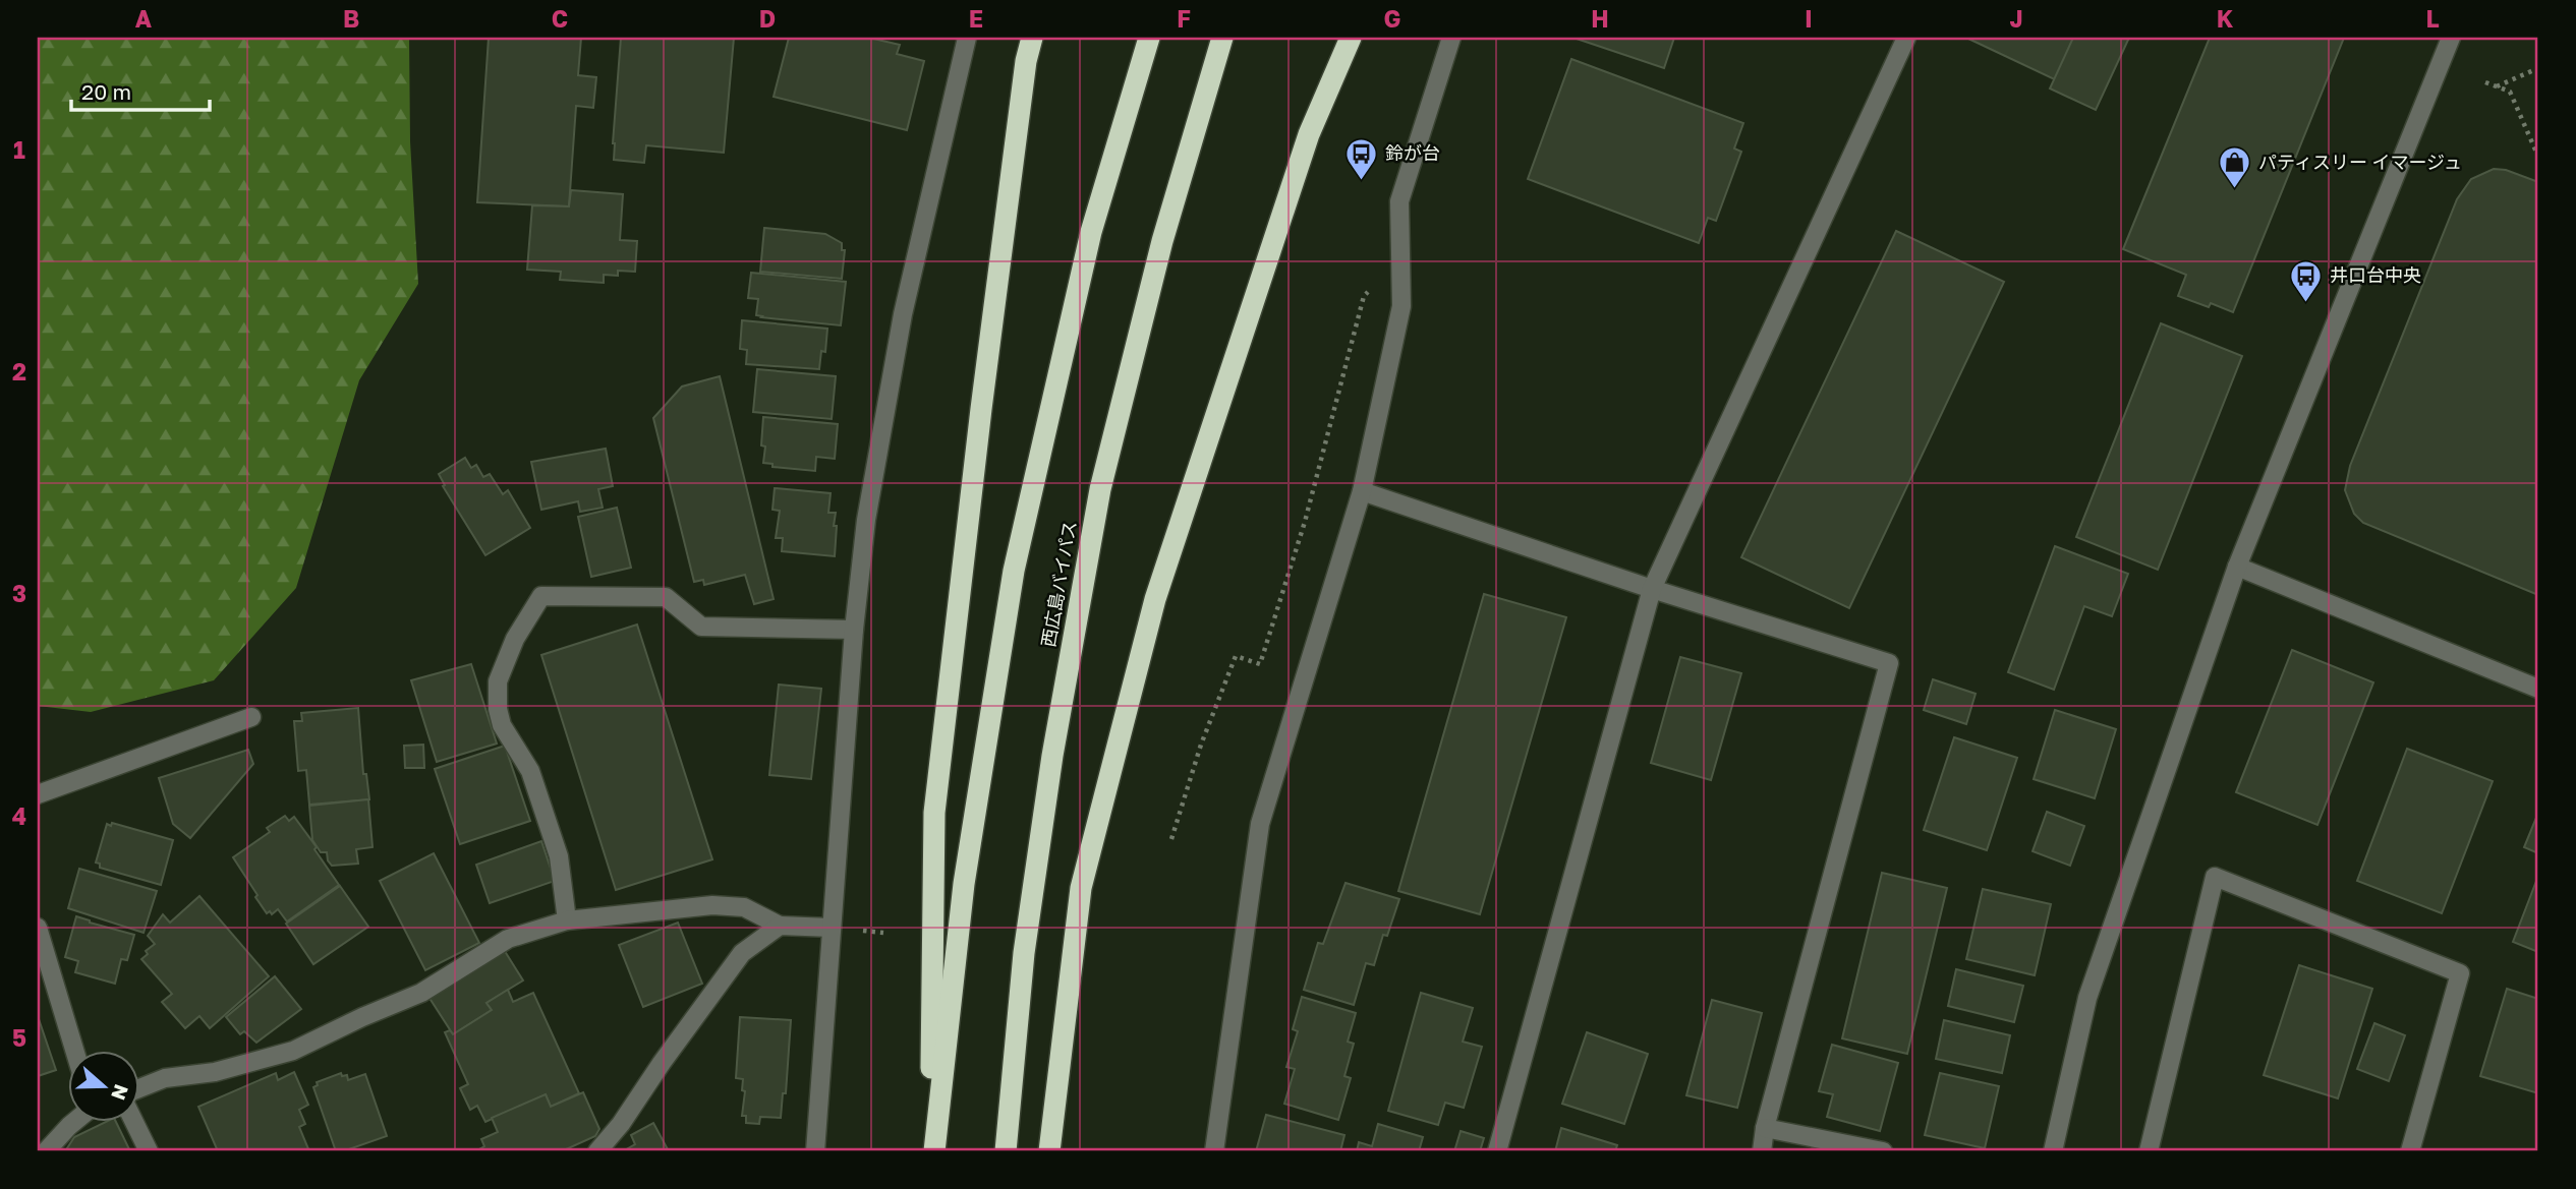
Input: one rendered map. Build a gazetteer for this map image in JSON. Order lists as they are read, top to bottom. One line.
{"streets":{"highway":["西広島バイパス"]},"places":{"bus stop":["鈴が台","井口台中央"],"shop":["パティスリー イマージュ"]},"scale_bar":"20 m","north":"right","grid":{"columns":["A","B","C","D","E","F","G","H","I","J","K","L"],"rows":["1","2","3","4","5"]}}
